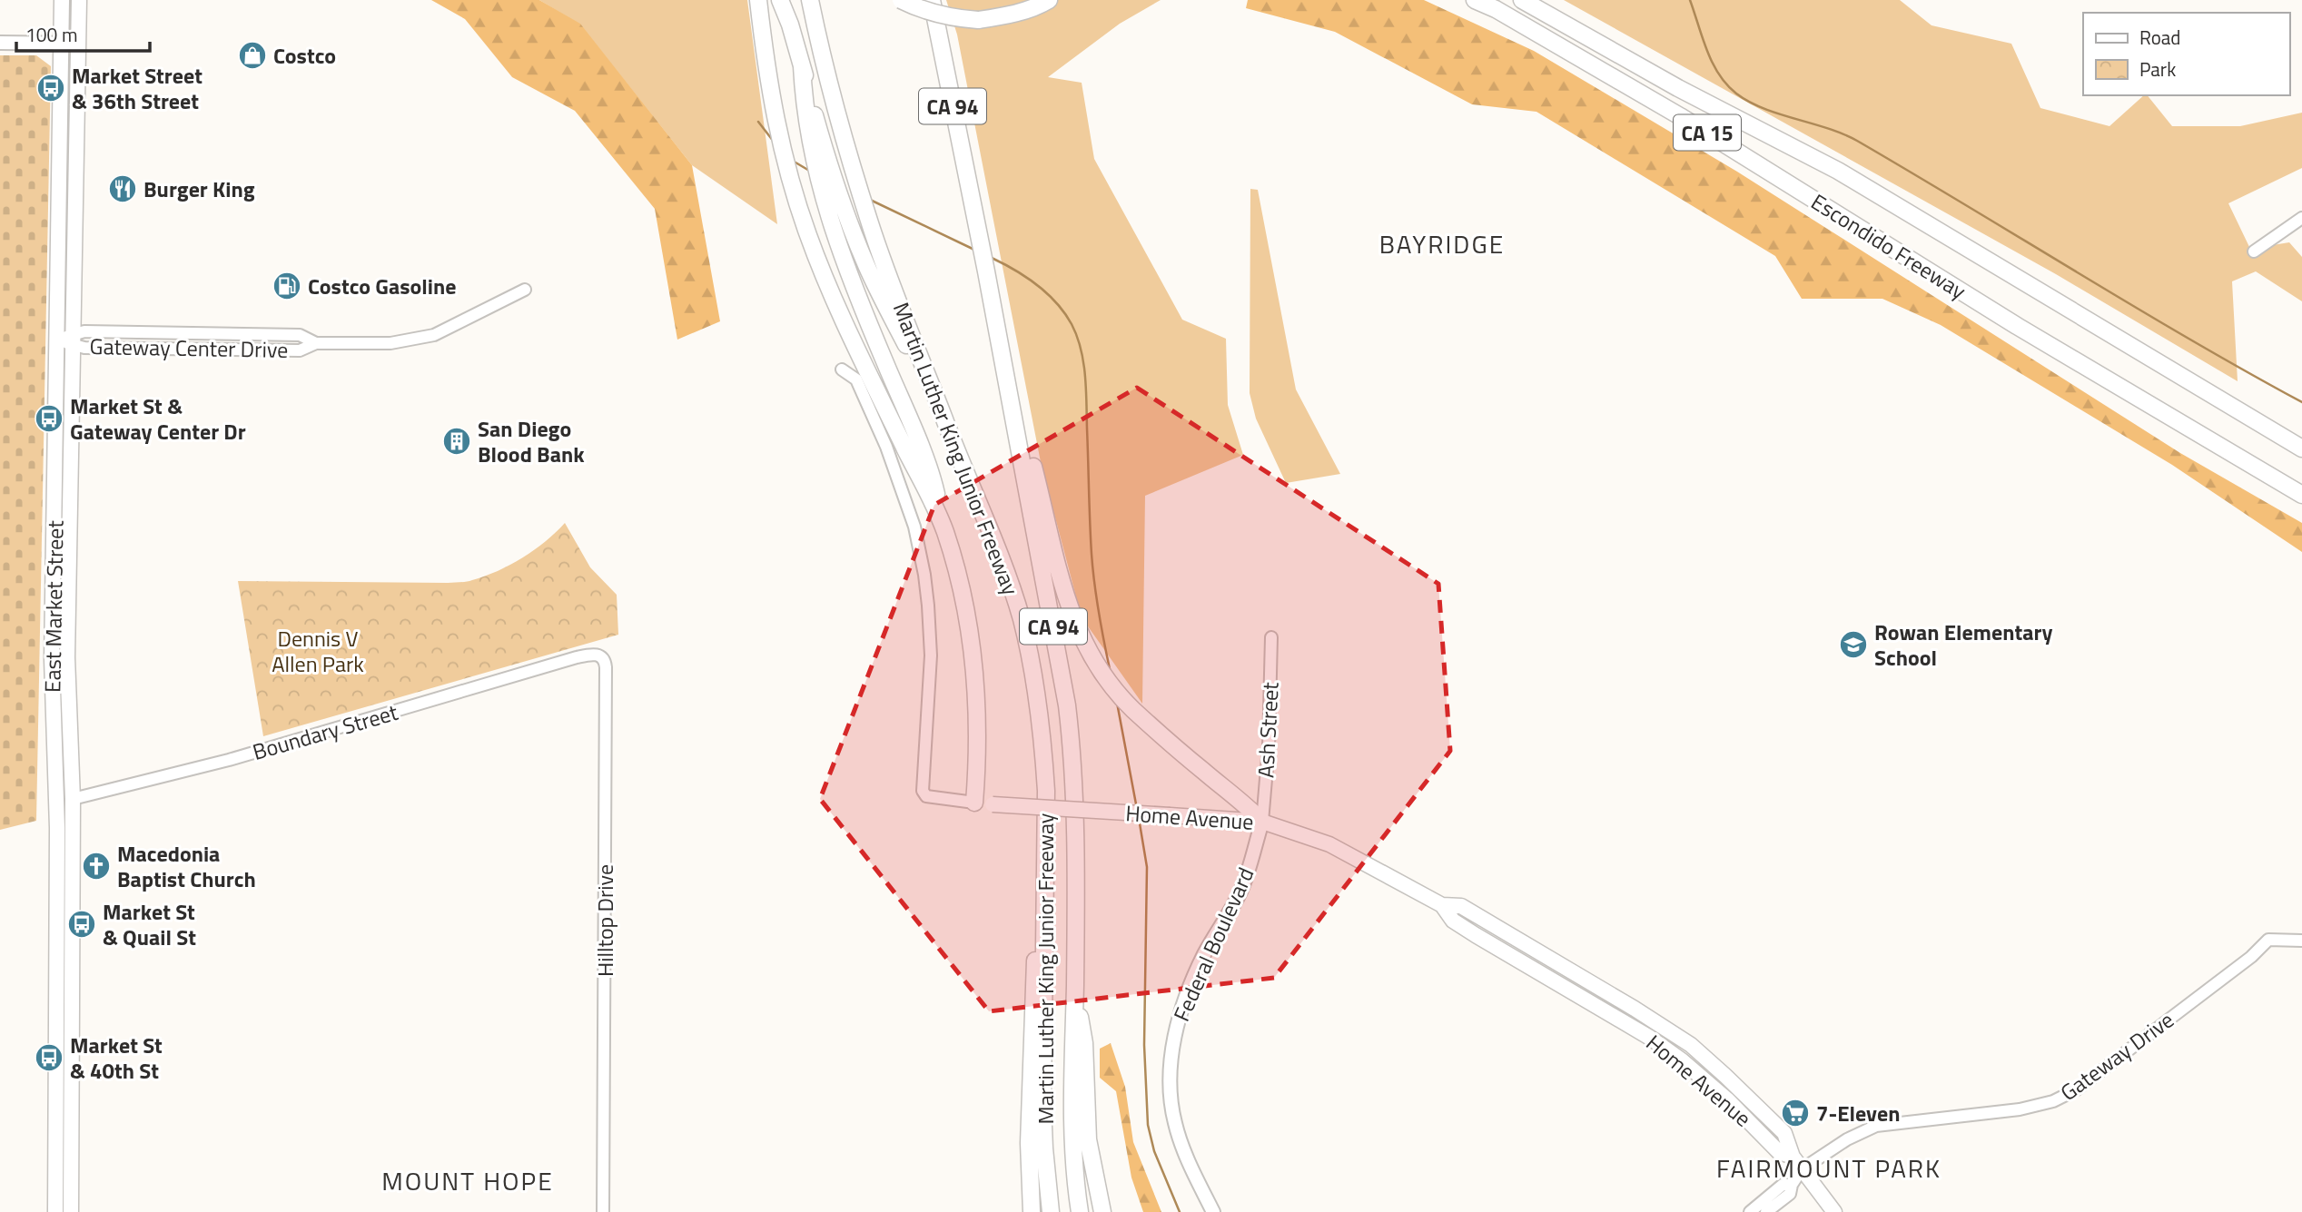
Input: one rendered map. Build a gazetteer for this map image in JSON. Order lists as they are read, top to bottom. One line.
{"streets":{"highway":["CA 94","CA 15","Escondido Freeway","Martin Luther King Junior Freeway"],"main road":["East Market Street","Home Avenue","Federal Boulevard"],"street":["Gateway Center Drive","Ash Street","Boundary Street","Hilltop Drive","Gateway Drive"]},"crossings":[["Gateway Center Drive","East Market Street"],["East Market Street","Boundary Street"],["Ash Street","Home Avenue"],["Ash Street","Federal Boulevard"],["Boundary Street","Hilltop Drive"],["Home Avenue","Federal Boulevard"],["Home Avenue","Gateway Drive"]],"districts":["BAYRIDGE","FAIRMOUNT PARK","MOUNT HOPE"],"parks":["Dennis V Allen Park"],"places":{"shop":["Costco"],"bus stop":["Market Street & 36th Street","Market St & Gateway Center Dr","Market St & Quail St","Market St & 40th St"],"restaurant":["Burger King"],"fuel station":["Costco Gasoline"],"building":["San Diego Blood Bank"],"school or university":["Rowan Elementary School"],"church":["Macedonia Baptist Church"],"supermarket":["7-Eleven"]},"legend":["Road","Park"],"scale_bar":"100 m"}
